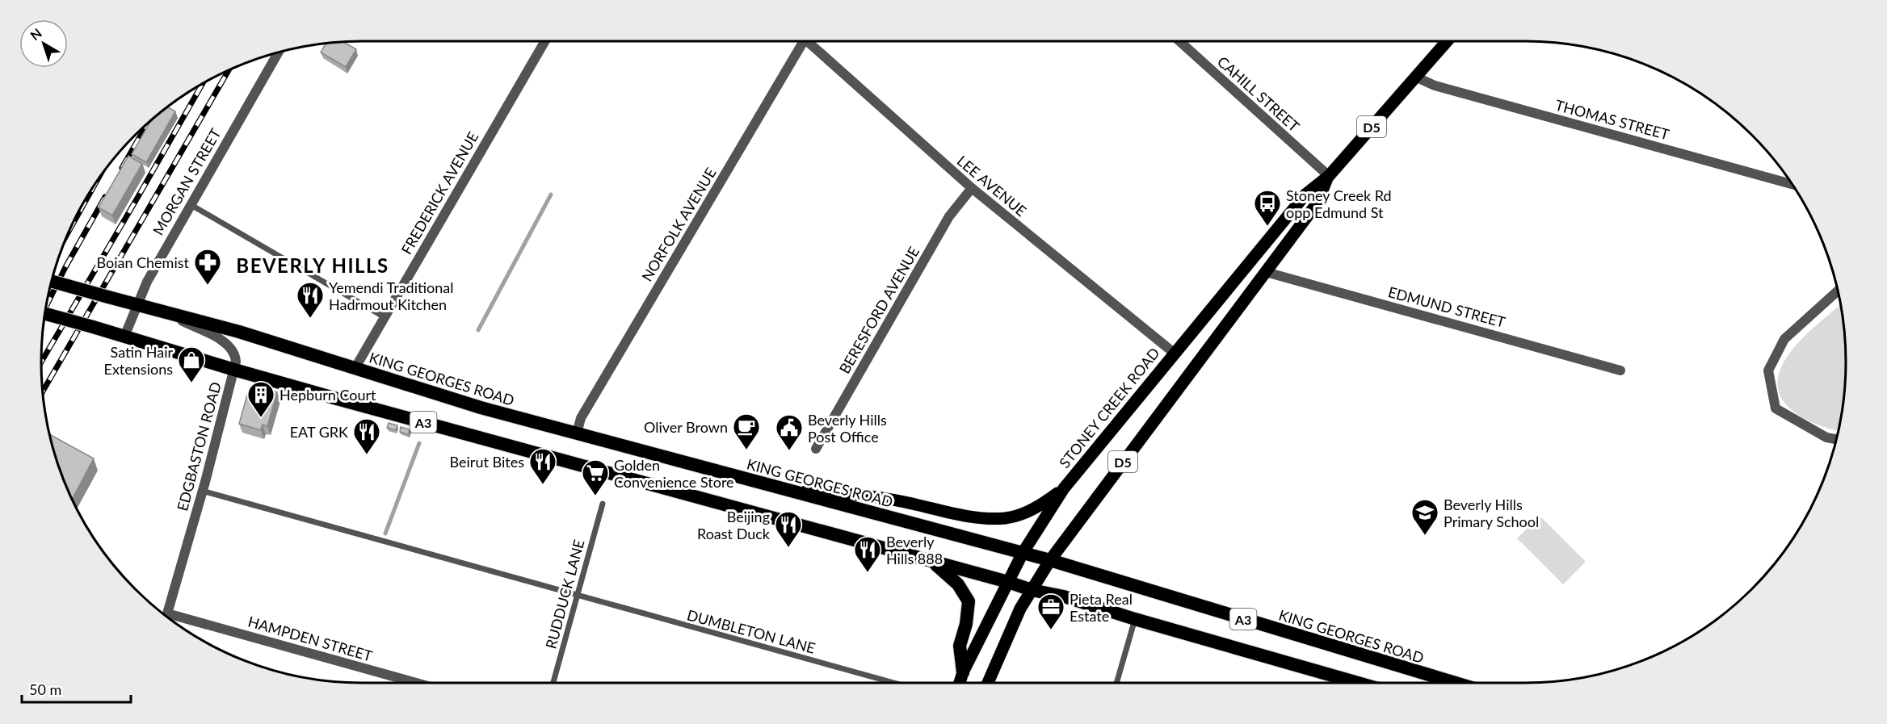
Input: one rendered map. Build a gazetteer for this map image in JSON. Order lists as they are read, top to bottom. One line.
{"streets":{"highway":["KING GEORGES ROAD","A3"],"main road":["D5","STONEY CREEK ROAD"],"street":["CAHILL STREET","THOMAS STREET","MORGAN STREET","LEE AVENUE","FREDERICK AVENUE","NORFOLK AVENUE","EDMUND STREET","BERESFORD AVENUE","EDGBASTON ROAD","HAMPDEN STREET"],"lane":["RUDDUCK LANE","DUMBLETON LANE"]},"crossings":[["CAHILL STREET","STONEY CREEK ROAD"],["THOMAS STREET","STONEY CREEK ROAD"],["MORGAN STREET","KING GEORGES ROAD"],["MORGAN STREET","A3"],["LEE AVENUE","BERESFORD AVENUE"],["LEE AVENUE","STONEY CREEK ROAD"],["FREDERICK AVENUE","KING GEORGES ROAD"],["NORFOLK AVENUE","KING GEORGES ROAD"],["EDMUND STREET","STONEY CREEK ROAD"],["KING GEORGES ROAD","STONEY CREEK ROAD"],["KING GEORGES ROAD","EDGBASTON ROAD"],["STONEY CREEK ROAD","A3"],["A3","EDGBASTON ROAD"],["EDGBASTON ROAD","DUMBLETON LANE"],["EDGBASTON ROAD","HAMPDEN STREET"],["RUDDUCK LANE","DUMBLETON LANE"]],"districts":["BEVERLY HILLS"],"places":{"bus stop":["Stoney Creek Rd opp Edmund St"],"pharmacy":["Boian Chemist"],"restaurant":["Yemendi Traditional Hadrmout Kitchen","EAT GRK","Beirut Bites","Beijing Roast Duck","Beverly Hills 888"],"shop":["Satin Hair Extensions"],"building":["Hepburn Court"],"cafe":["Oliver Brown"],"public building":["Beverly Hills Post Office"],"supermarket":["Golden Convenience Store"],"school or university":["Beverly Hills Primary School"],"office":["Pieta Real Estate"]},"scale_bar":"50 m","north":"top left"}
